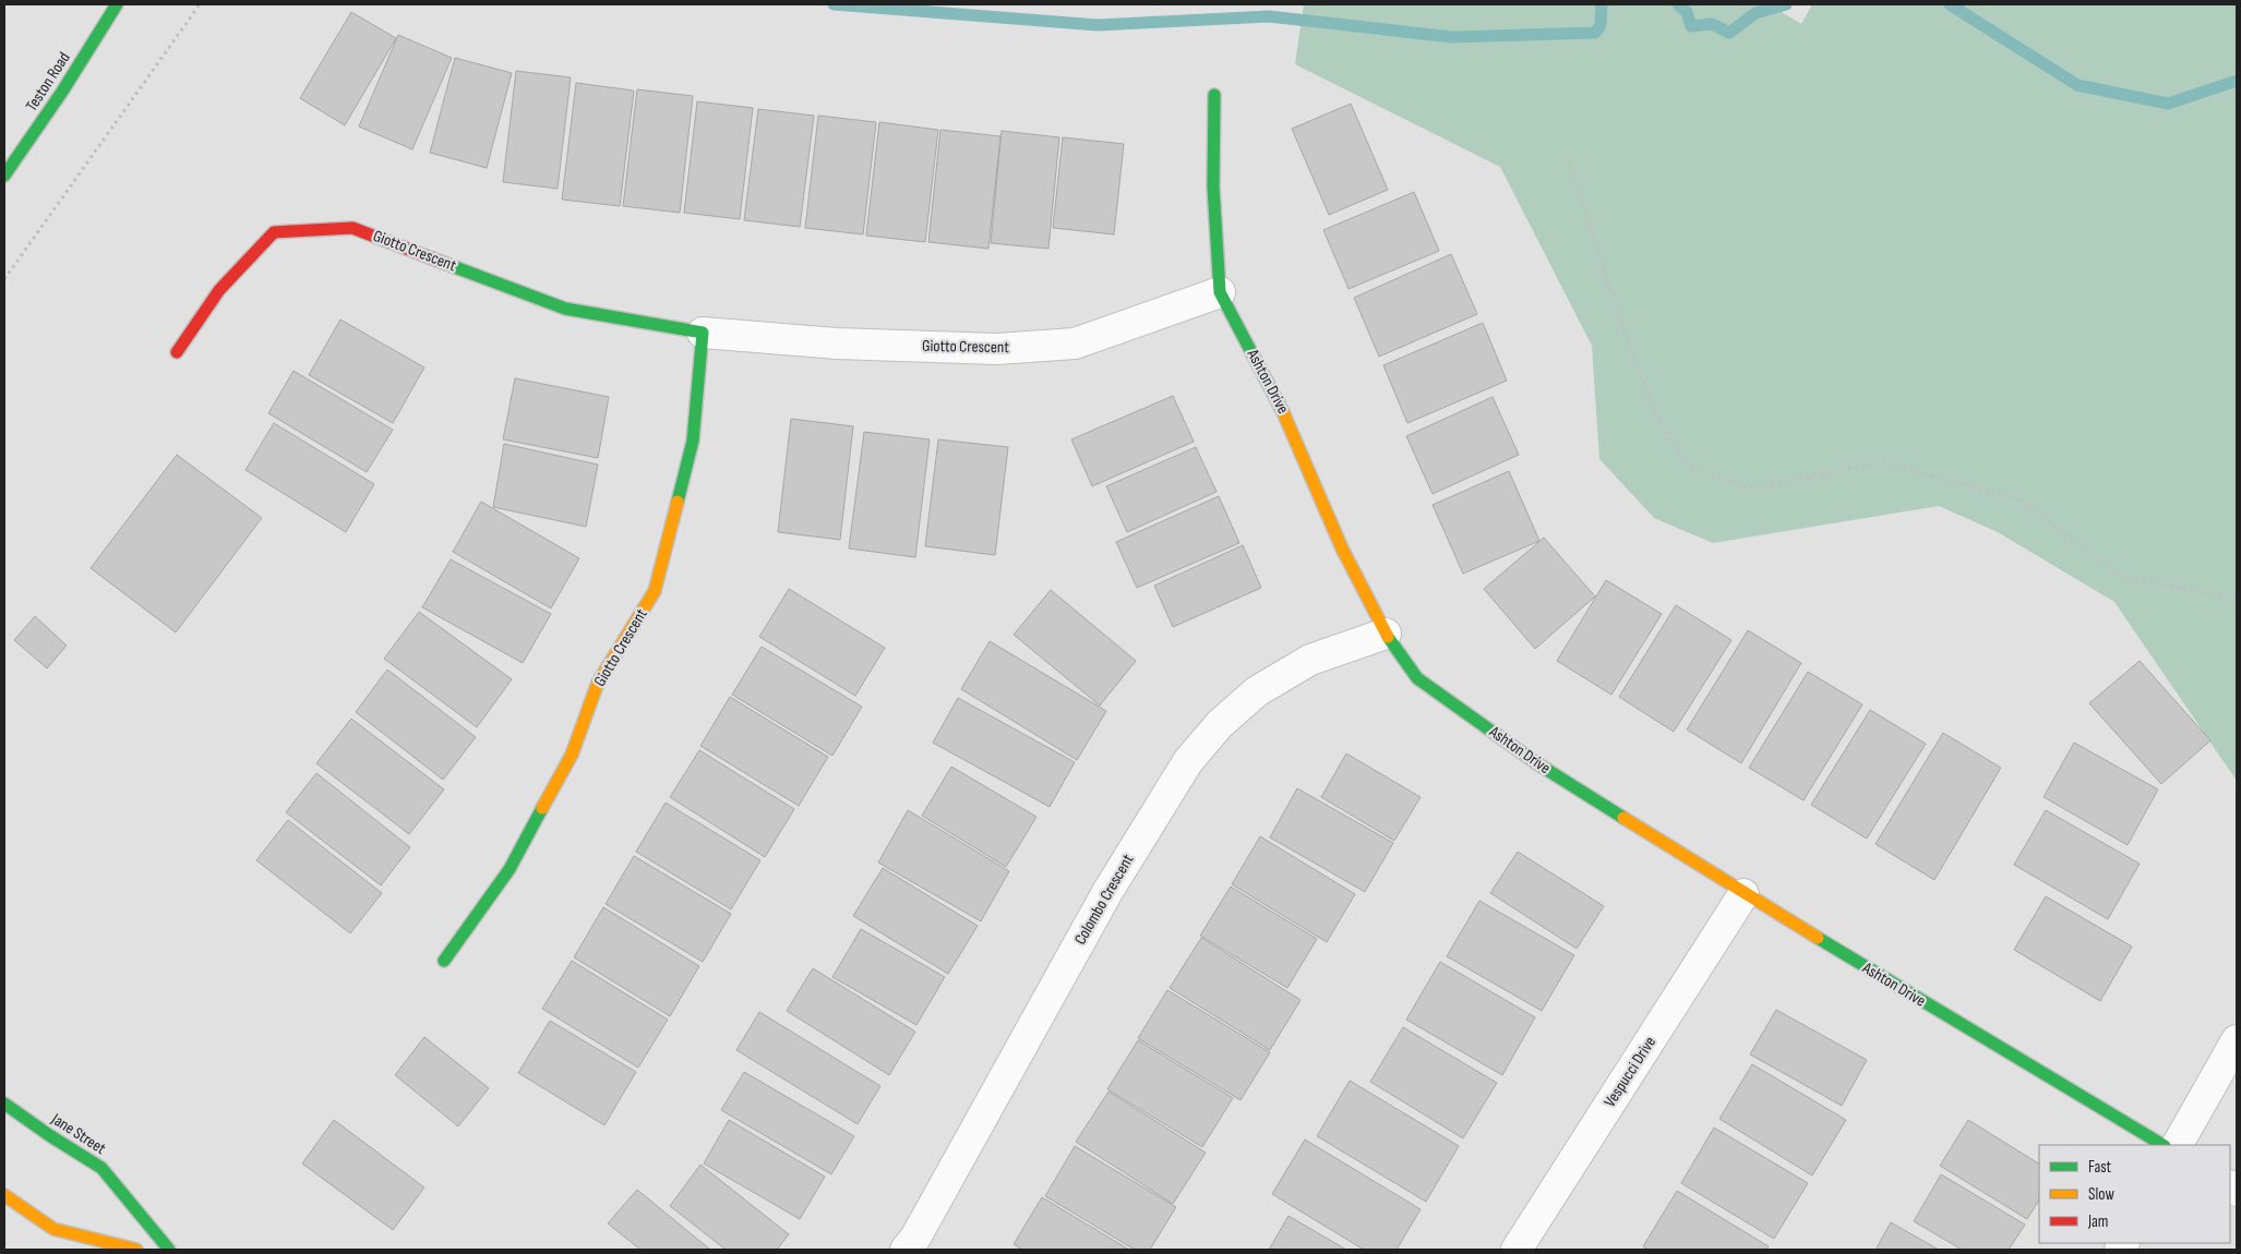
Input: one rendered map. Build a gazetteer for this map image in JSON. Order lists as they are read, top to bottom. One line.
{"streets":{"street":["Teston Road","Giotto Crescent","Ashton Drive","Colombo Crescent","Vespucci Drive","Jane Street"]},"crossings":[["Giotto Crescent","Ashton Drive"],["Ashton Drive","Colombo Crescent"],["Ashton Drive","Vespucci Drive"]],"legend":["Fast","Slow","Jam"]}
